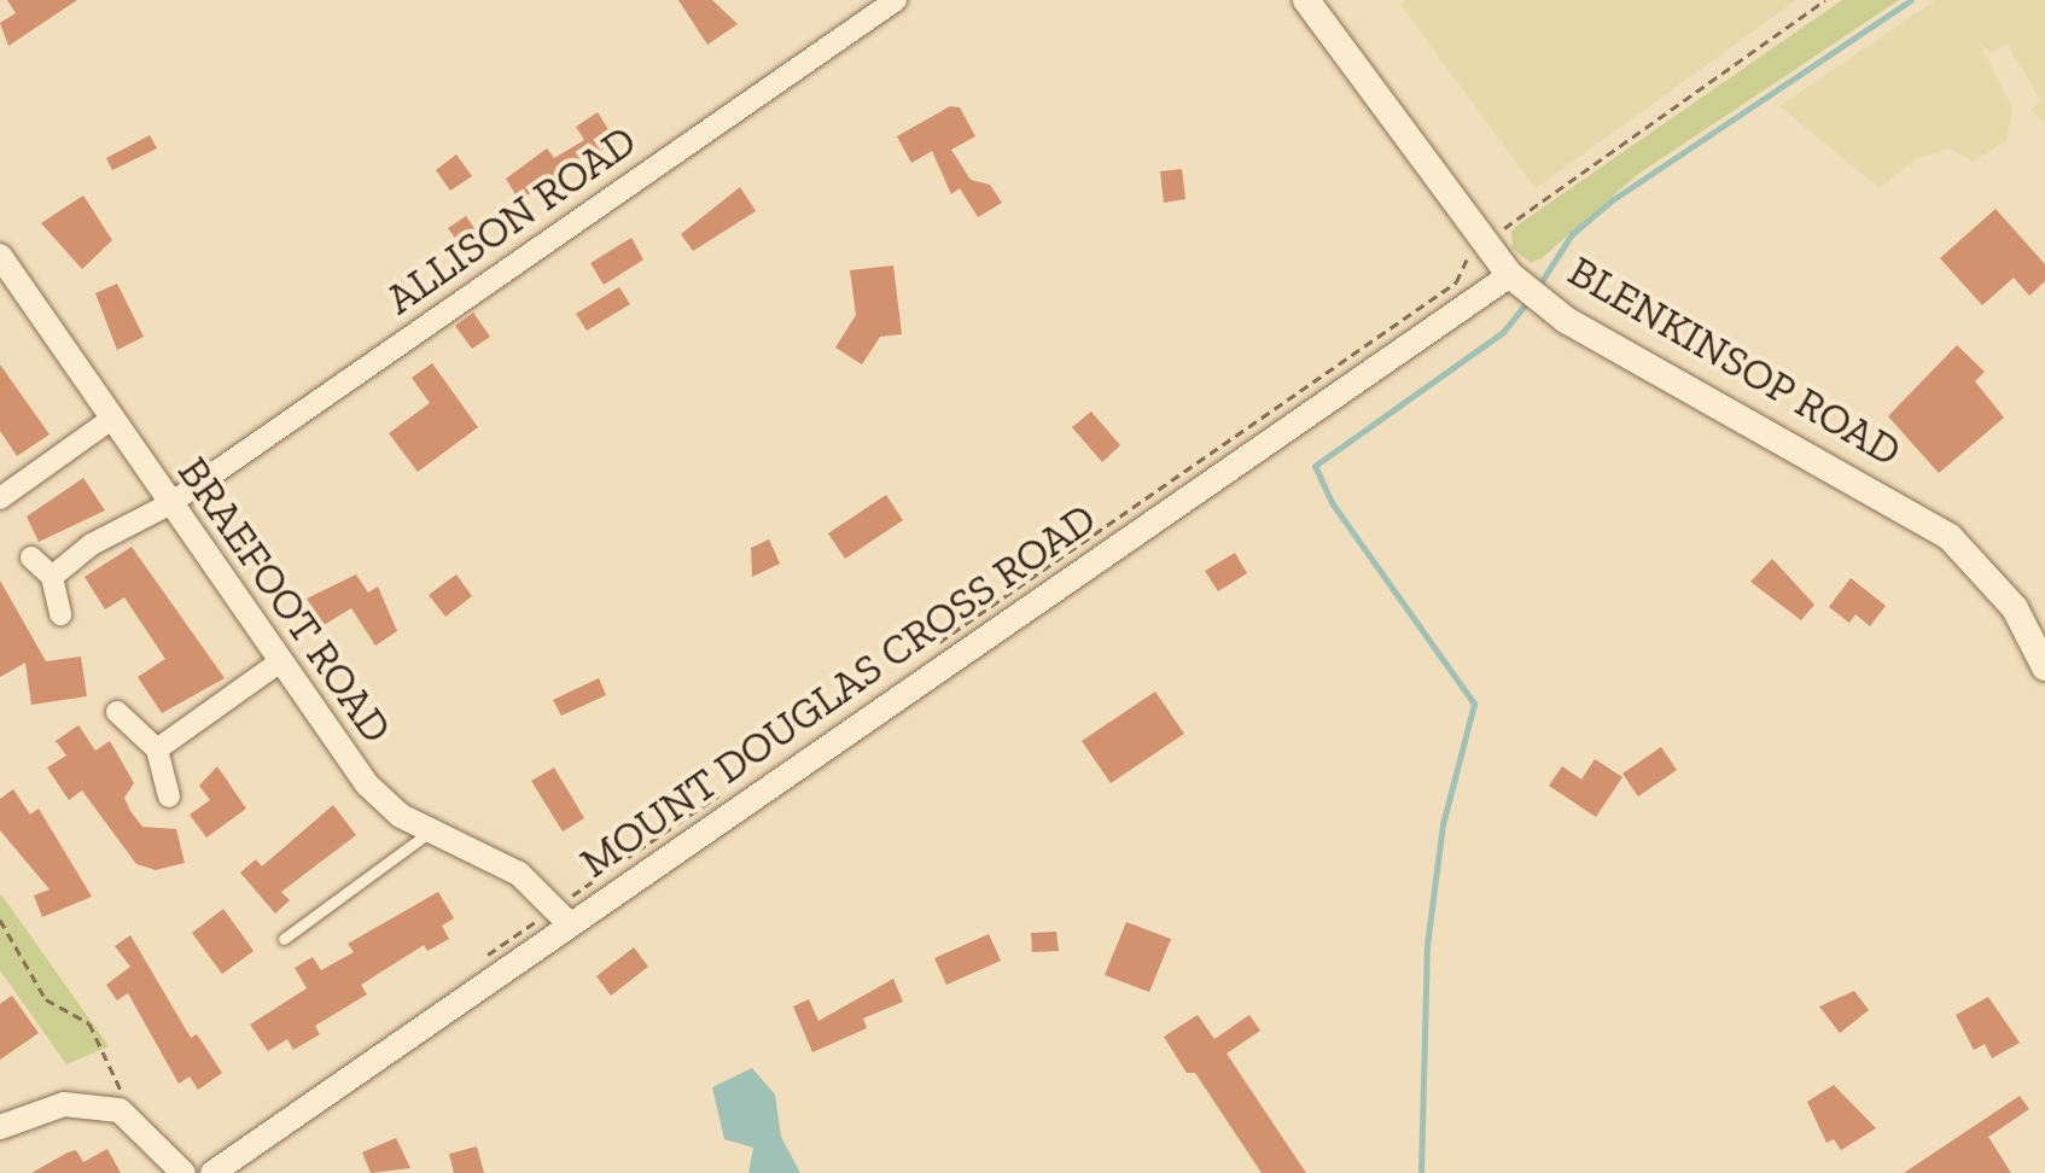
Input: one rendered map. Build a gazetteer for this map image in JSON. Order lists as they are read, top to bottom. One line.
{"streets":{"main road":["BLENKINSOP ROAD"],"street":["ALLISON ROAD","BRAEFOOT ROAD","MOUNT DOUGLAS CROSS ROAD"]},"crossings":[["ALLISON ROAD","BRAEFOOT ROAD"],["BLENKINSOP ROAD","MOUNT DOUGLAS CROSS ROAD"],["BRAEFOOT ROAD","MOUNT DOUGLAS CROSS ROAD"]]}
